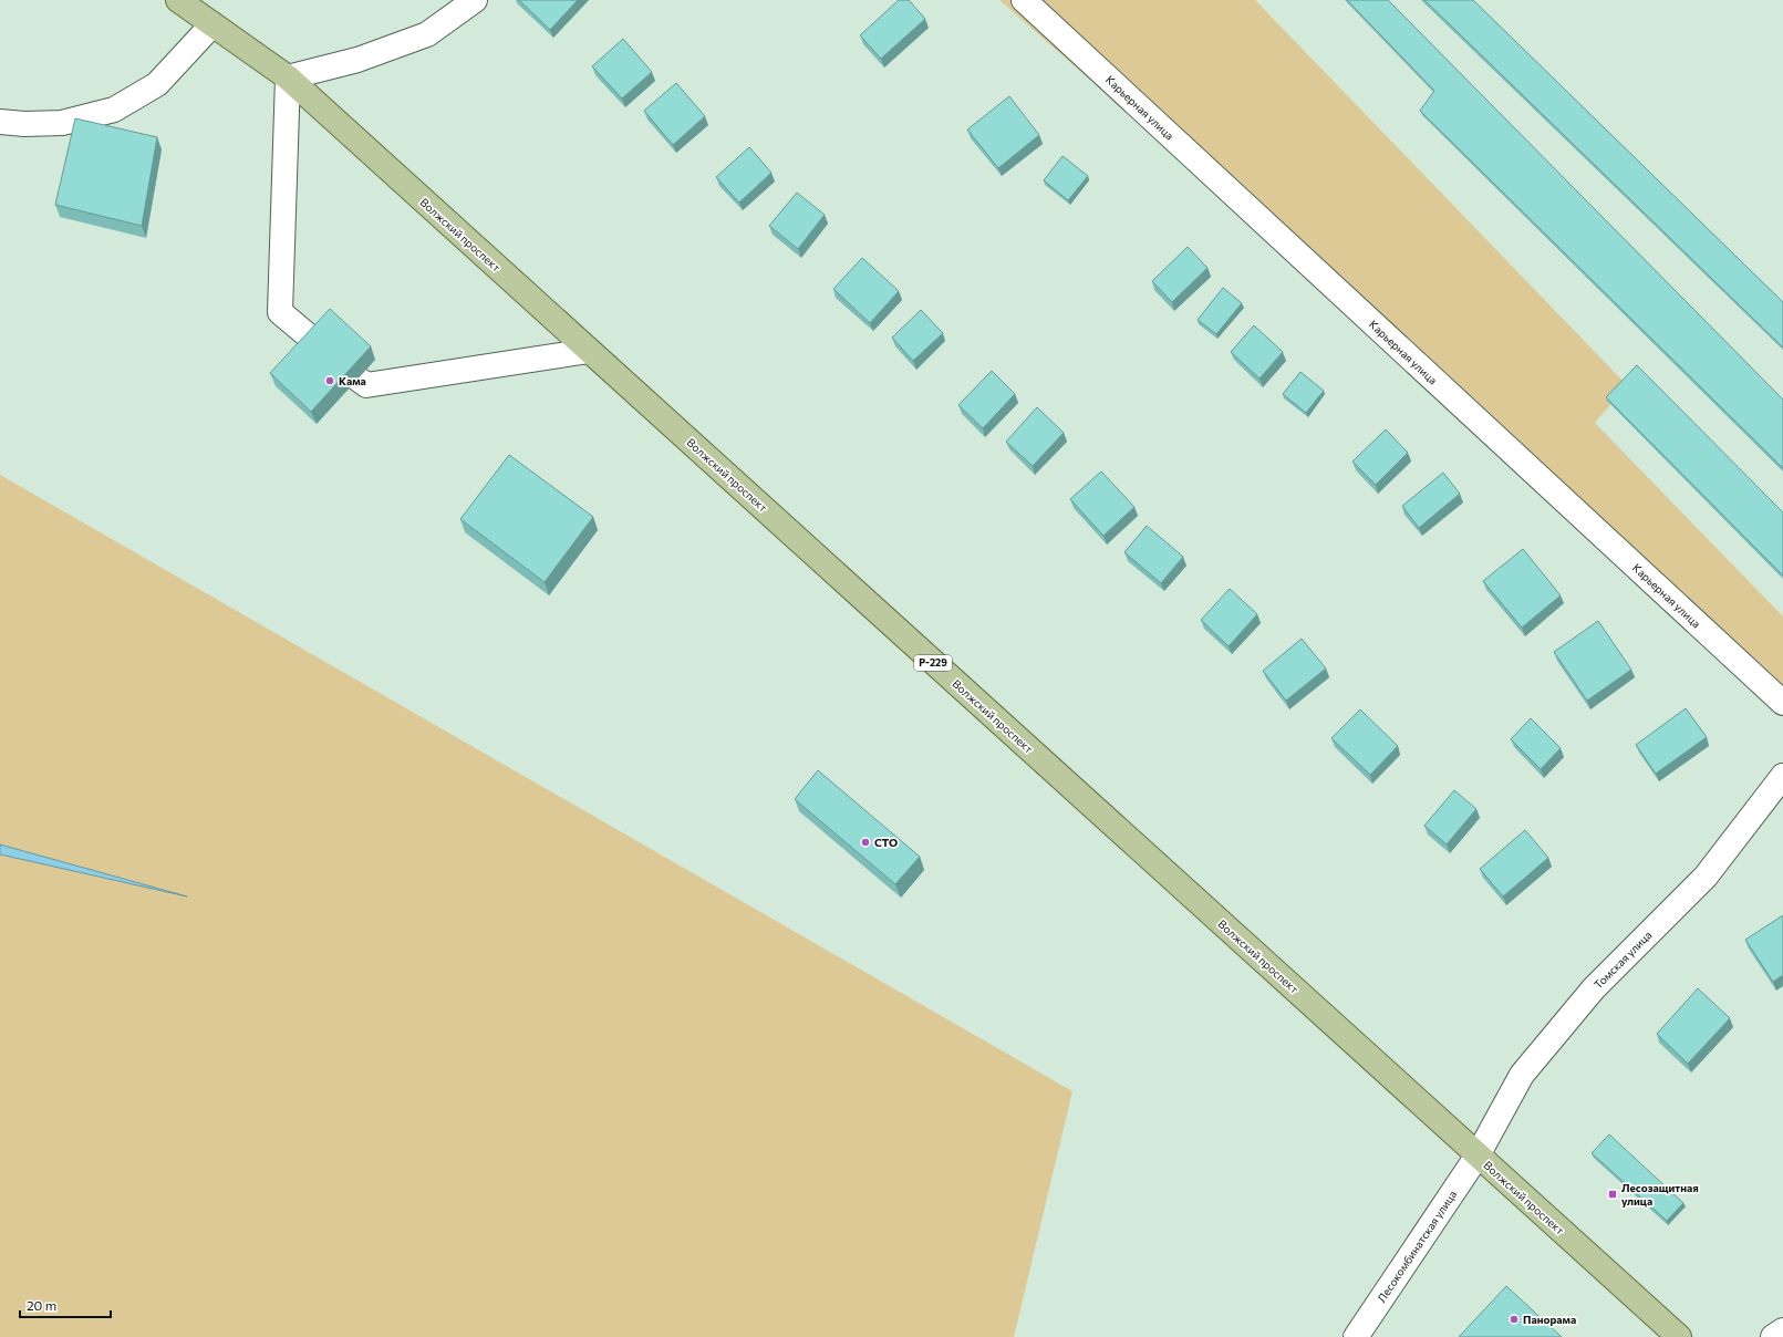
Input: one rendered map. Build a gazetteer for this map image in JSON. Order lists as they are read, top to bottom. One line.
{"streets":{"main road":["Волжский проспект","Р-229"],"street":["Карьерная улица","Томская улица","Лесокомбинатская улица"]},"crossings":[["Волжский проспект","Томская улица"],["Волжский проспект","Лесокомбинатская улица"],["Томская улица","Лесокомбинатская улица"]],"places":{"other":["Кама","СТО","Панорама"],"transit":["Лесозащитная улица"]},"scale_bar":"20 m"}
